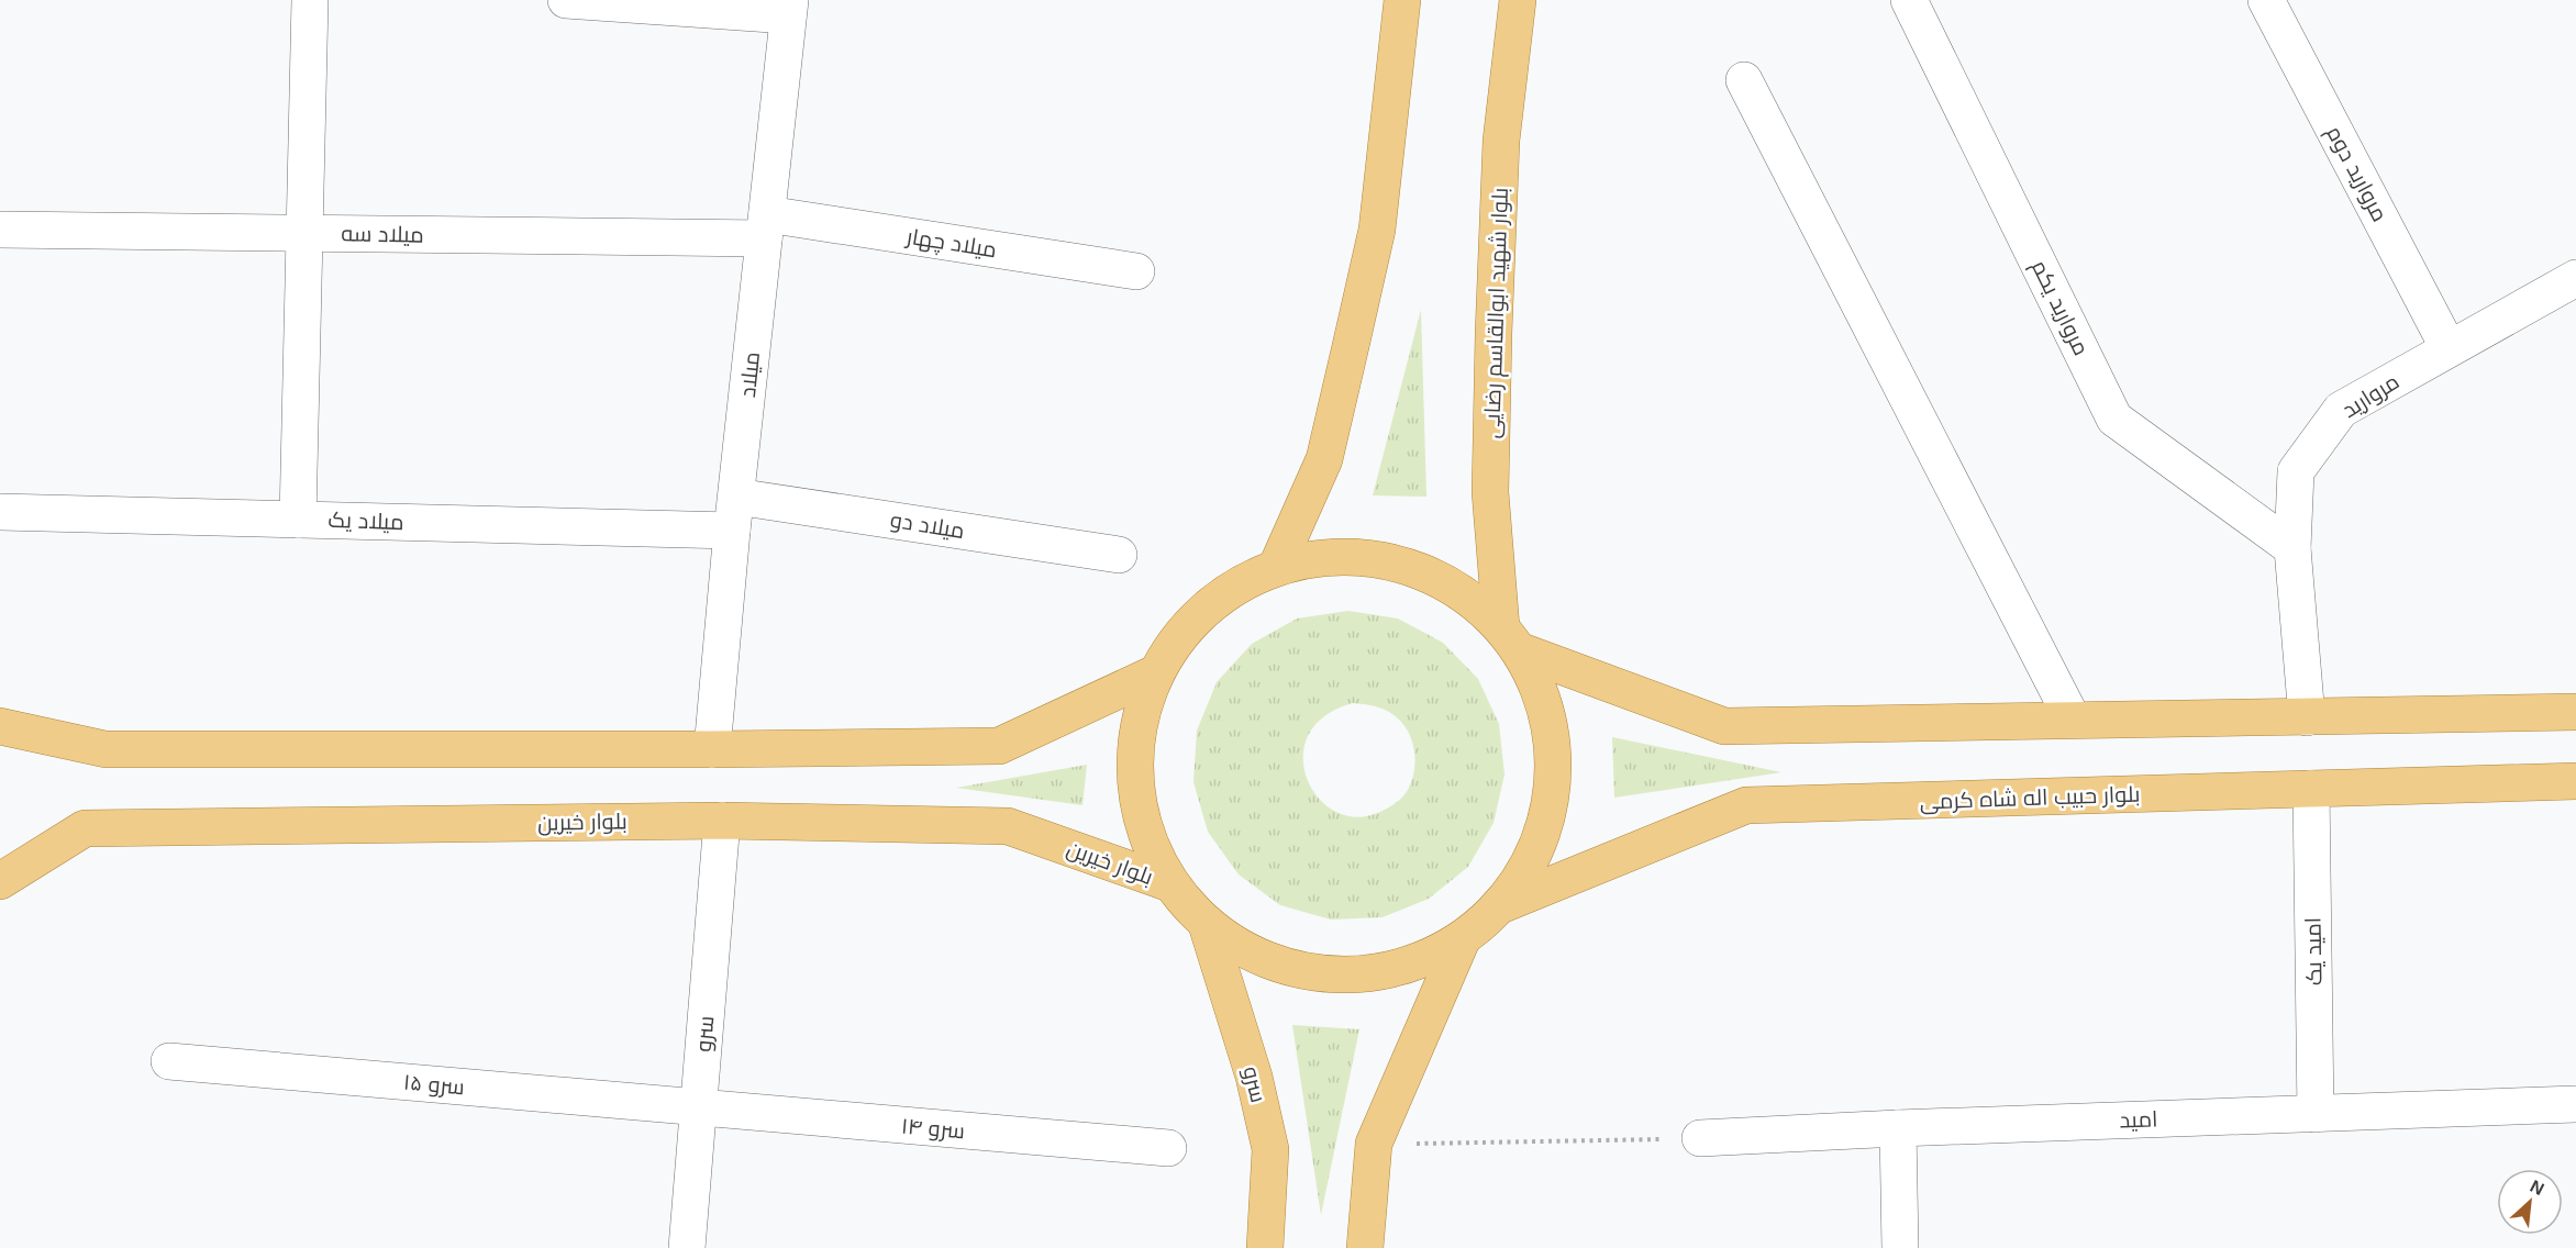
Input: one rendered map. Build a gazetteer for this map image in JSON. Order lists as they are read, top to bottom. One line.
{"streets":{"main road":["بلوار شهید ابوالقاسم رضایی","بلوار حبیب اله شاه کرمی","بلوار خیرین","سرو"],"street":["مروارید دوم","میلاد سه","میلاد چهار","مروارید یکم","میلاد","مروارید","میلاد یک","میلاد دو","امید یک","سرو ۱۵","امید","سرو ۱۴"]},"crossings":[["مروارید دوم","مروارید"],["میلاد سه","میلاد چهار"],["میلاد سه","میلاد"],["میلاد چهار","میلاد"],["مروارید یکم","مروارید"],["میلاد","میلاد یک"],["میلاد","میلاد دو"],["میلاد یک","میلاد دو"],["بلوار حبیب اله شاه کرمی","امید یک"],["بلوار خیرین","سرو"],["امید یک","امید"],["سرو","سرو ۱۵"],["سرو","سرو ۱۴"],["سرو ۱۵","سرو ۱۴"]],"north":"top right"}
